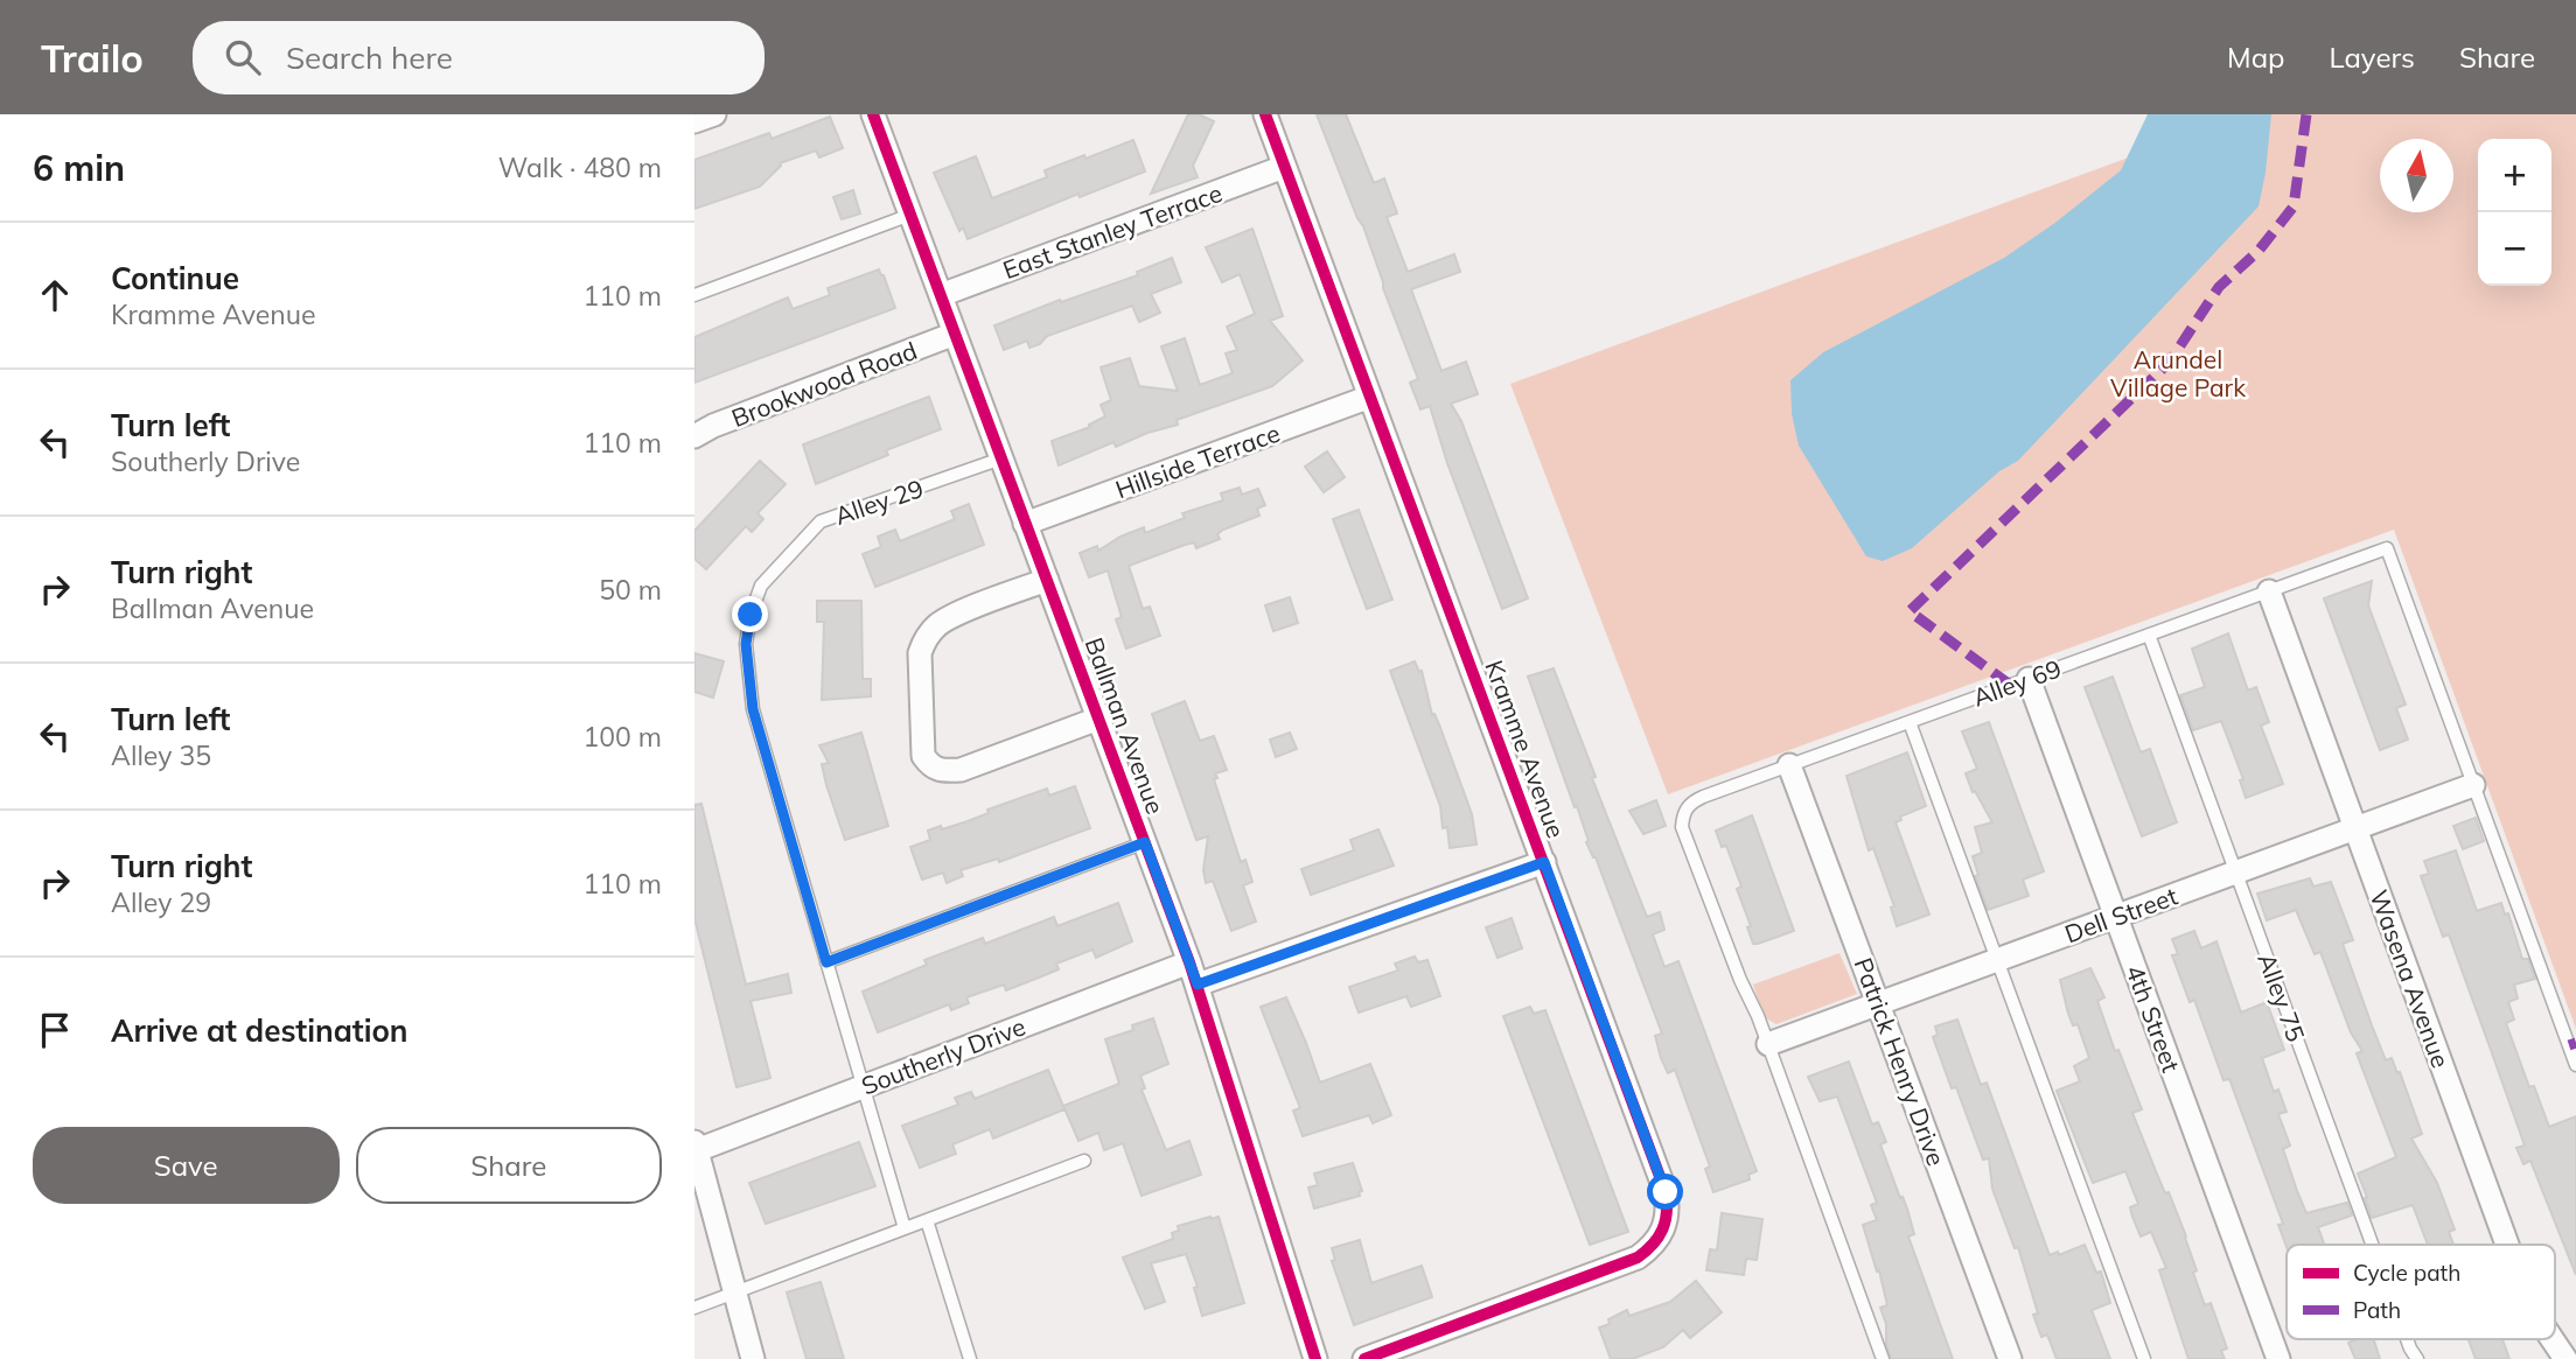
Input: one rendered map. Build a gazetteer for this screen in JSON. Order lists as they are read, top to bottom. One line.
{"streets":{"street":["East Stanley Terrace","Brookwood Road","Hillside Terrace","Ballman Avenue","Kramme Avenue","Dell Street","Wasena Avenue","4th Street","Southerly Drive","Patrick Henry Drive"],"lane":["Alley 29","Alley 69","Alley 75"]},"crossings":[["East Stanley Terrace","Ballman Avenue"],["East Stanley Terrace","Kramme Avenue"],["Brookwood Road","Ballman Avenue"],["Hillside Terrace","Ballman Avenue"],["Hillside Terrace","Kramme Avenue"],["Alley 29","Ballman Avenue"],["Alley 29","Southerly Drive"],["Alley 69","Dell Street"],["Alley 69","Wasena Avenue"],["Alley 69","Alley 75"],["Alley 69","4th Street"],["Alley 69","Patrick Henry Drive"],["Ballman Avenue","Southerly Drive"],["Dell Street","Wasena Avenue"],["Dell Street","Alley 75"],["Dell Street","4th Street"],["Dell Street","Patrick Henry Drive"]],"parks":["Arundel Village Park"],"legend":["Cycle path","Path"],"north":"top","page":{"header":"Trailo","search":"Search here","nav":["Map","Layers","Share"],"heading":["6 min","Walk · 480 m"],"map_buttons":["+","−"],"list":[["Continue","Kramme Avenue","110 m"],["Turn left","Southerly Drive","110 m"],["Turn right","Ballman Avenue","50 m"],["Turn left","Alley 35","100 m"],["Turn right","Alley 29","110 m"],"Arrive at destination"],"buttons":["Save","Share"]}}
